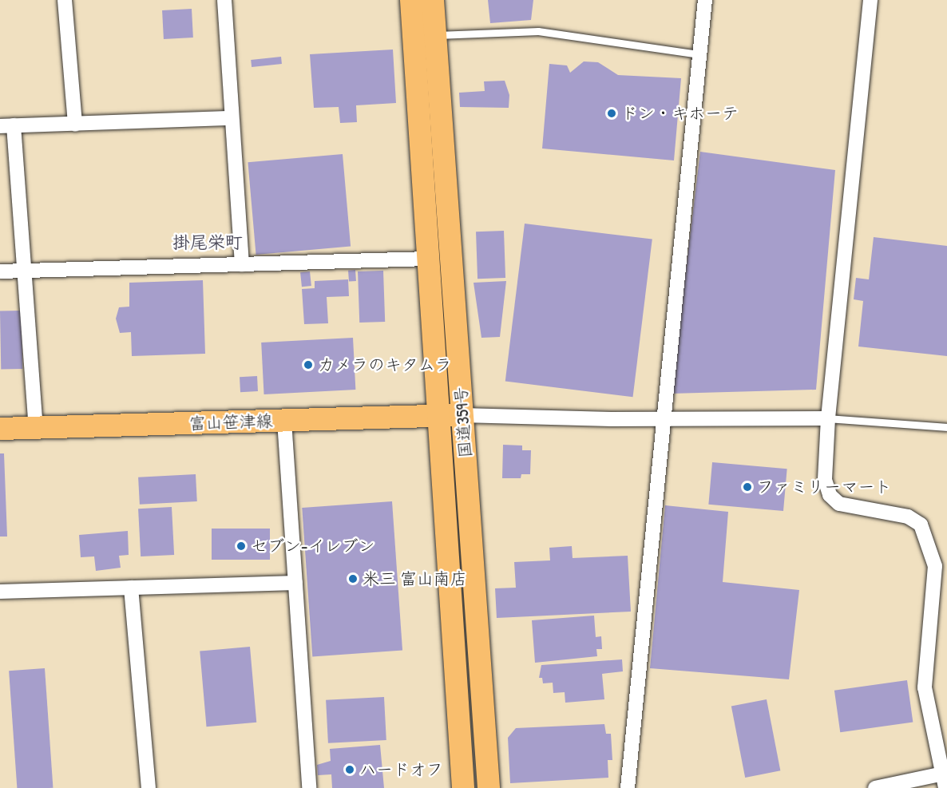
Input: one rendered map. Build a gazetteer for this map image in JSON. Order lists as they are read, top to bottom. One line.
{"streets":{"main road":["富山笹津線","国道359号"]},"crossings":[["富山笹津線","国道359号"]],"districts":["掛尾栄町"],"places":["ドン・キホーテ","カメラのキタムラ","ファミリーマート","セブン-イレブン","米三 富山南店","ハードオフ"]}
